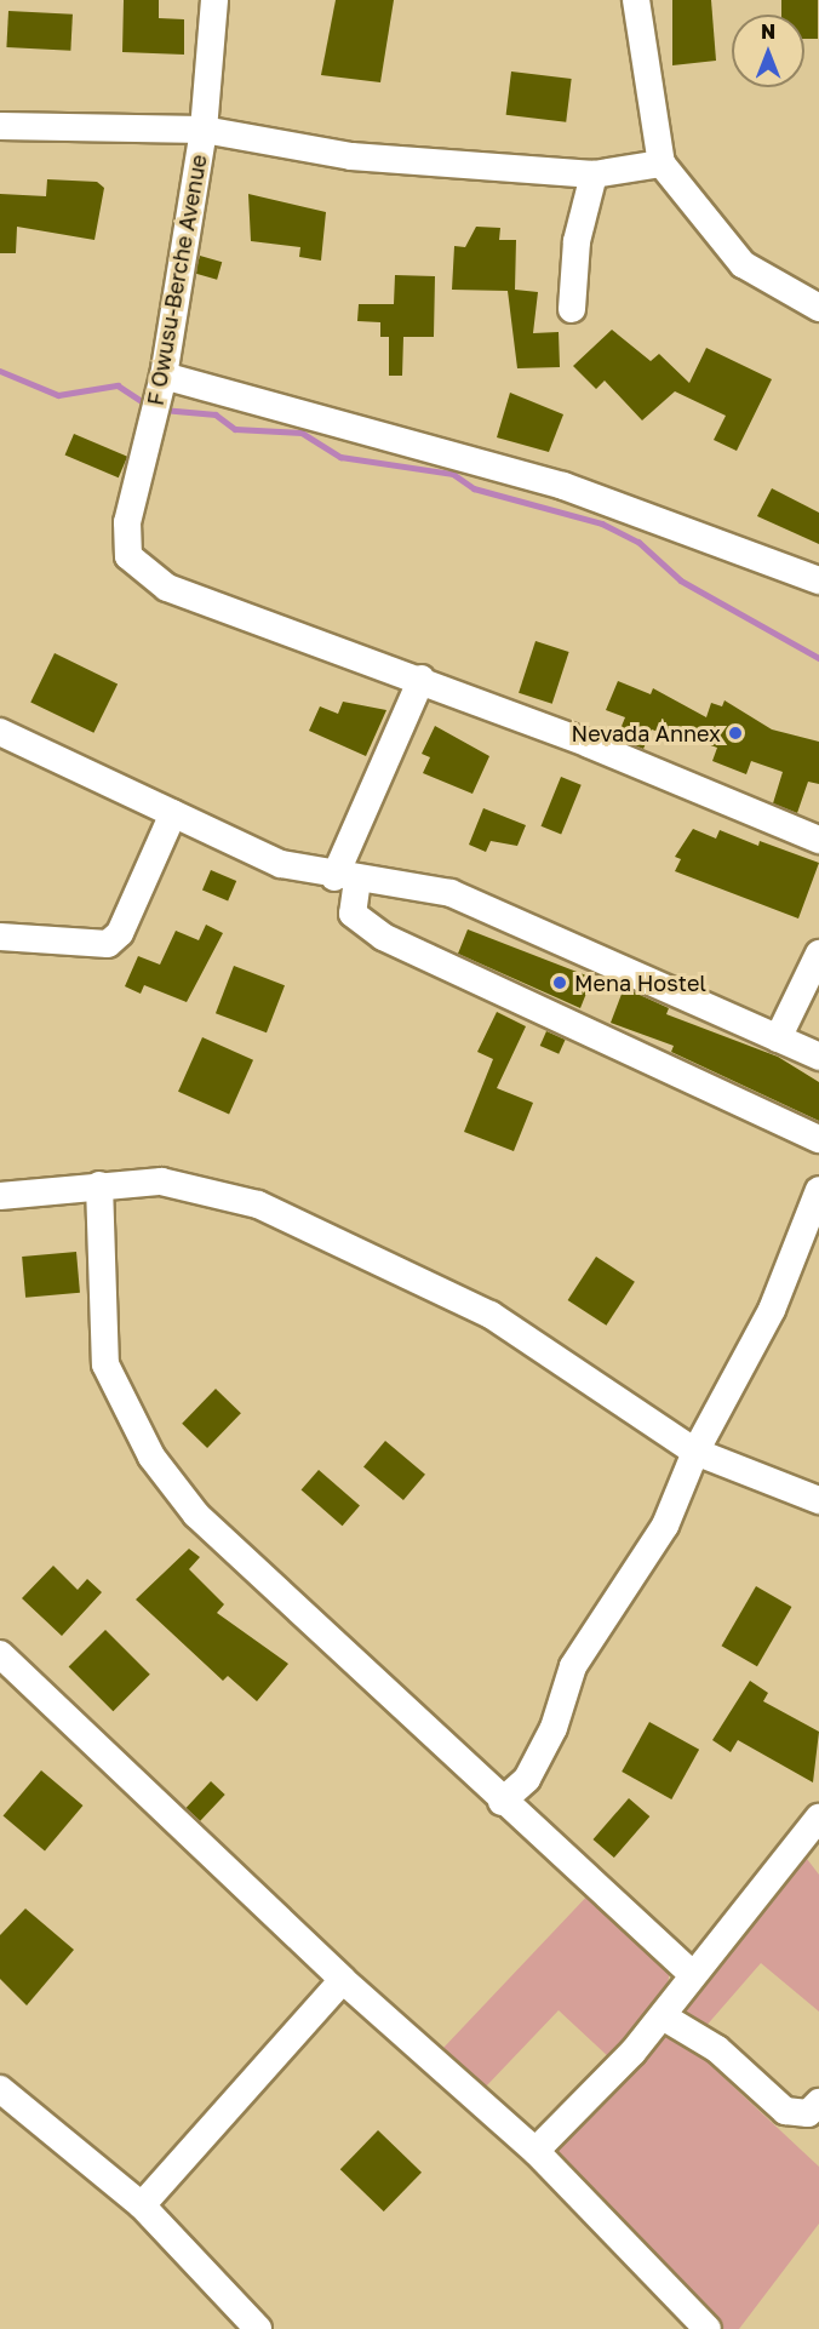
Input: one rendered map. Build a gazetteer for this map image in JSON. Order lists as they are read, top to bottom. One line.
{"streets":{"street":["F Owusu-Berche Avenue"]},"places":["Nevada Annex","Mena Hostel"],"north":"top"}
